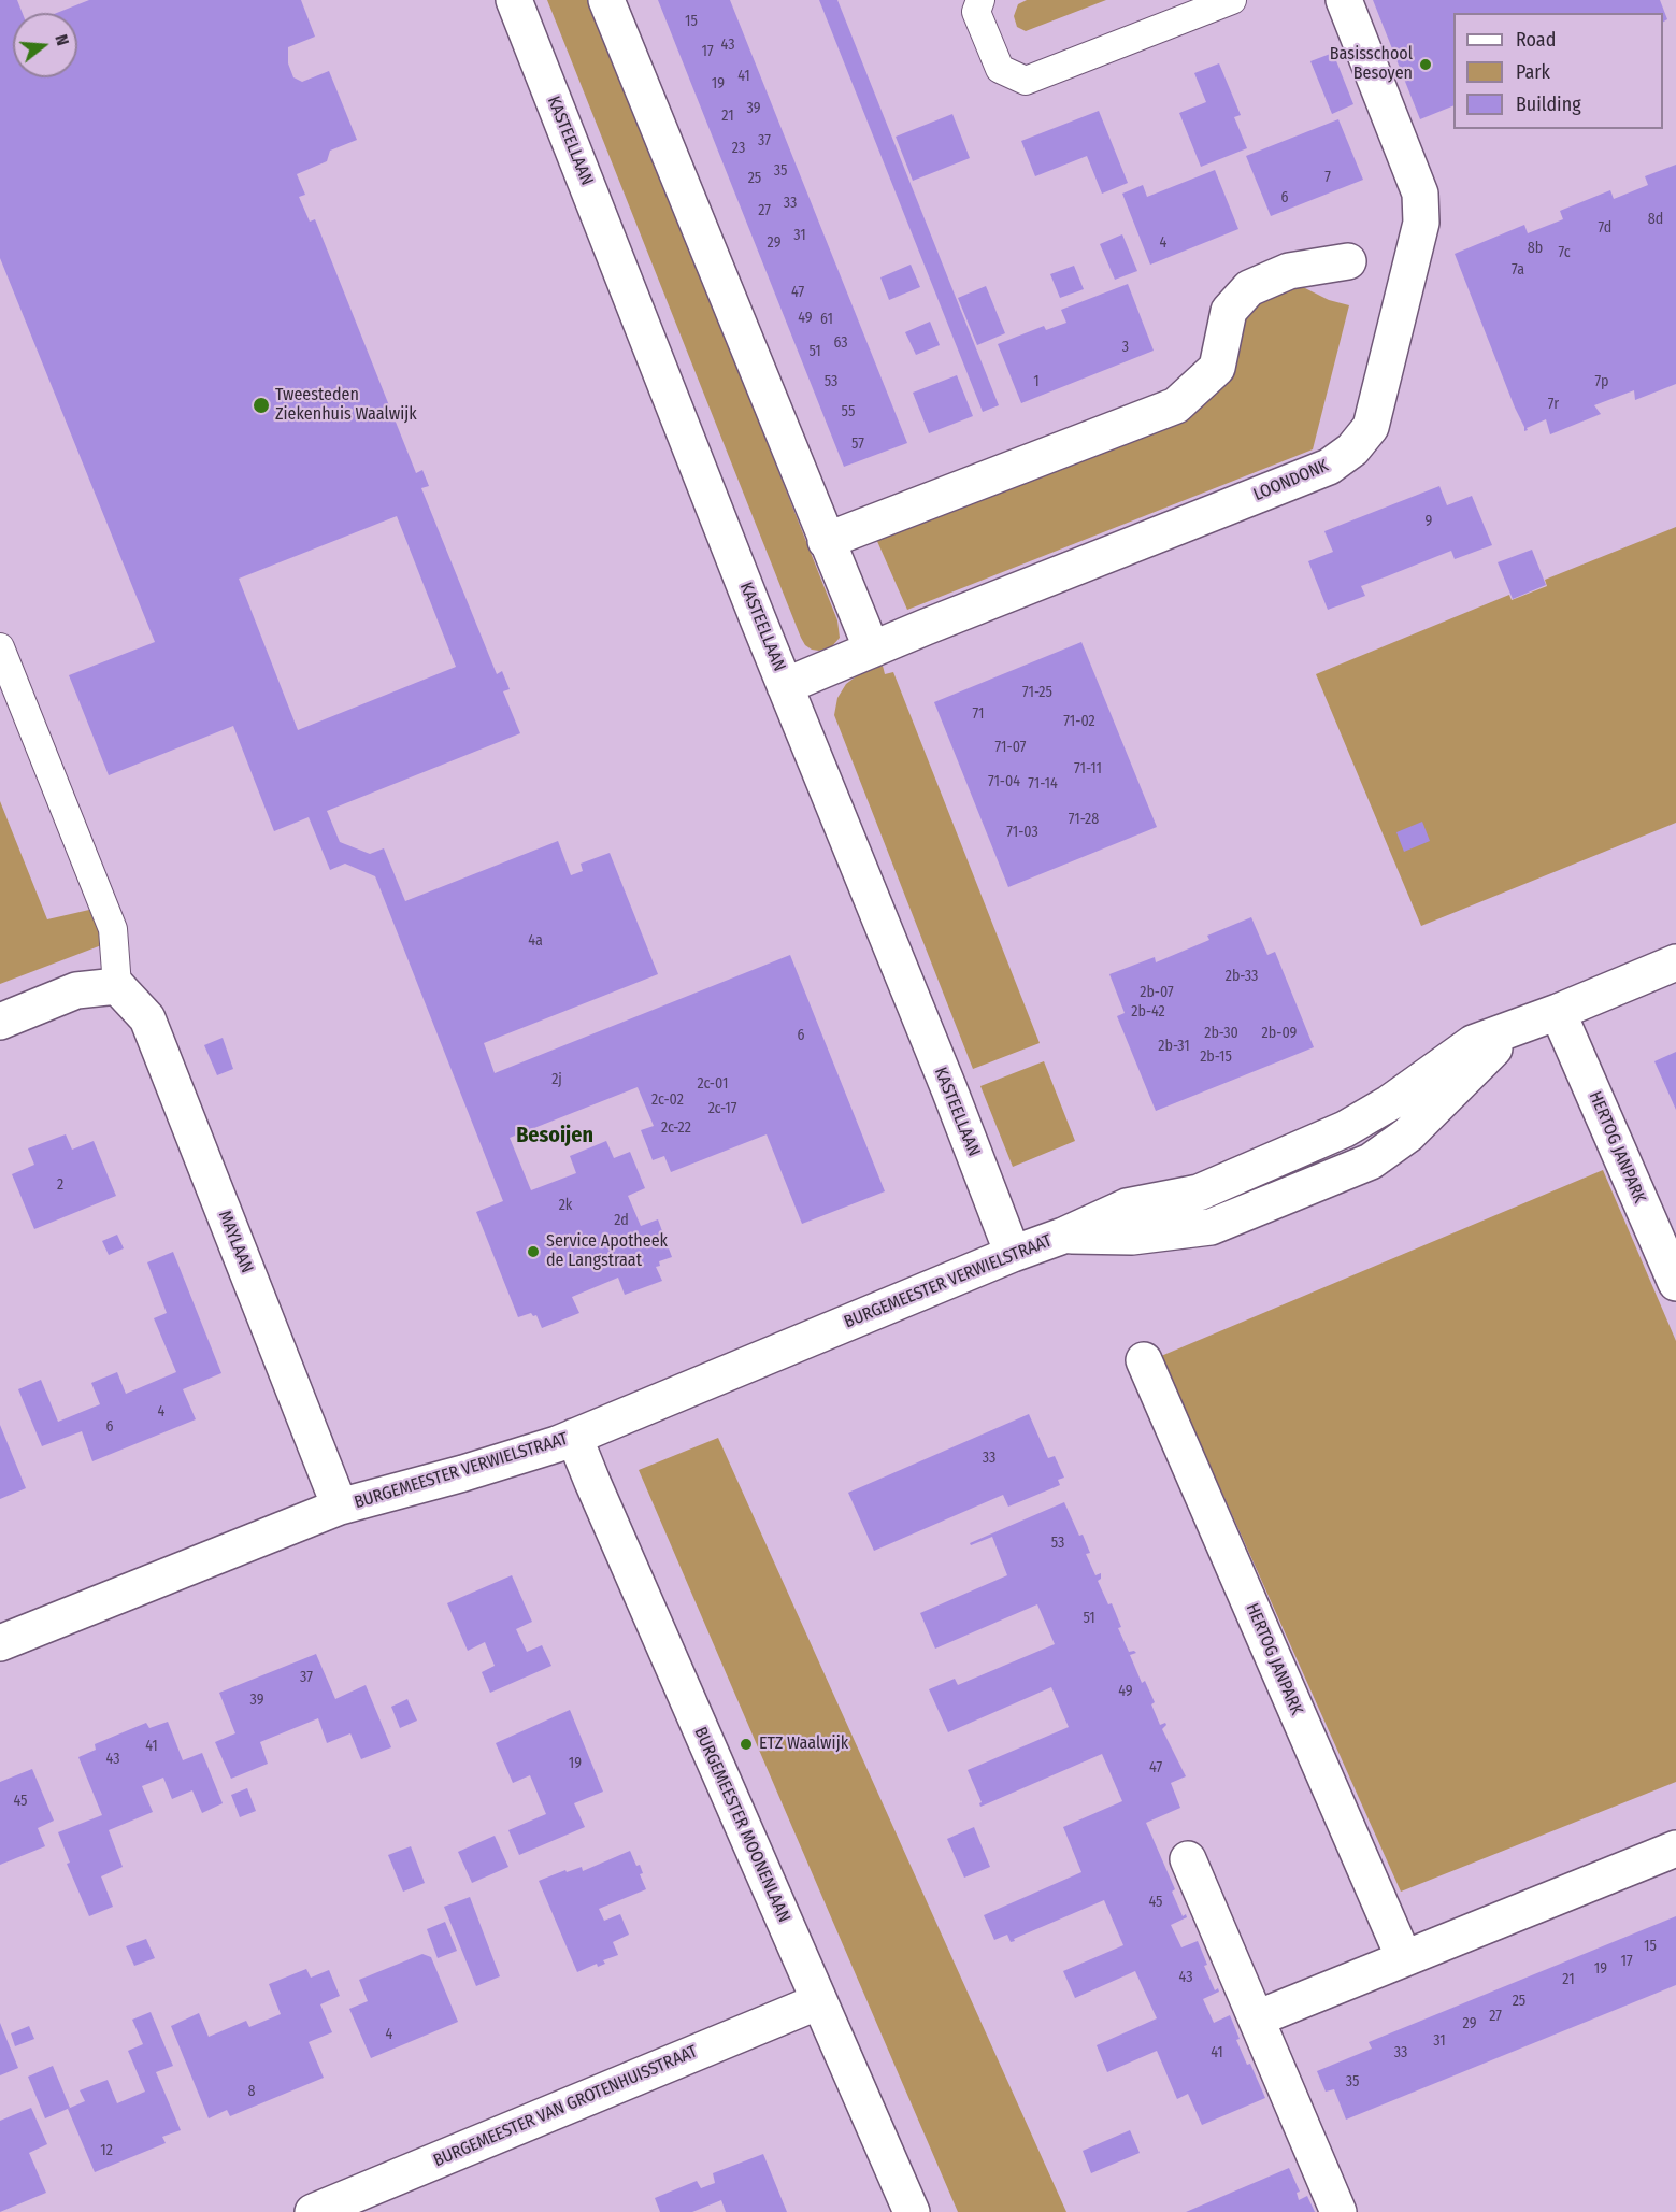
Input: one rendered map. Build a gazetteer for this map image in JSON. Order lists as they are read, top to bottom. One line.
{"streets":{"street":["KASTEELLAAN","LOONDONK","HERTOG JANPARK","MAYLAAN","BURGEMEESTER VERWIELSTRAAT","BURGEMEESTER MOONENLAAN","BURGEMEESTER VAN GROTENHUISSTRAAT"]},"crossings":[["KASTEELLAAN","LOONDONK"],["KASTEELLAAN","BURGEMEESTER VERWIELSTRAAT"],["HERTOG JANPARK","BURGEMEESTER VERWIELSTRAAT"],["MAYLAAN","BURGEMEESTER VERWIELSTRAAT"],["BURGEMEESTER VERWIELSTRAAT","BURGEMEESTER MOONENLAAN"],["BURGEMEESTER MOONENLAAN","BURGEMEESTER VAN GROTENHUISSTRAAT"]],"districts":["Besoijen"],"places":["Basisschool Besoyen","Tweesteden Ziekenhuis Waalwijk","Service Apotheek de Langstraat","ETZ Waalwijk"],"house_numbers":["15","43","17","41","19","39","21","37","23","35","7","25","6","33","27","8d","7d","31","29","4","8b","7c","7a","47","49","61","63","3","51","53","1","7p","7r","55","57","9","71-25","71","71-02","71-07","71-11","71-04","71-14","71-28","71-03","4a","2b-33","2b-07","2b-42","2b-30","2b-09","6","2b-31","2b-15","2j","2c-01","2c-02","2c-17","2c-22","2","2k","2d","4","6","33","53","51","37","49","39","41","43","19","47","45","45","15","17","19","43","21","25","27","29","4","31","41","33","35","8","12"],"legend":["Road","Park","Building"],"north":"right"}
